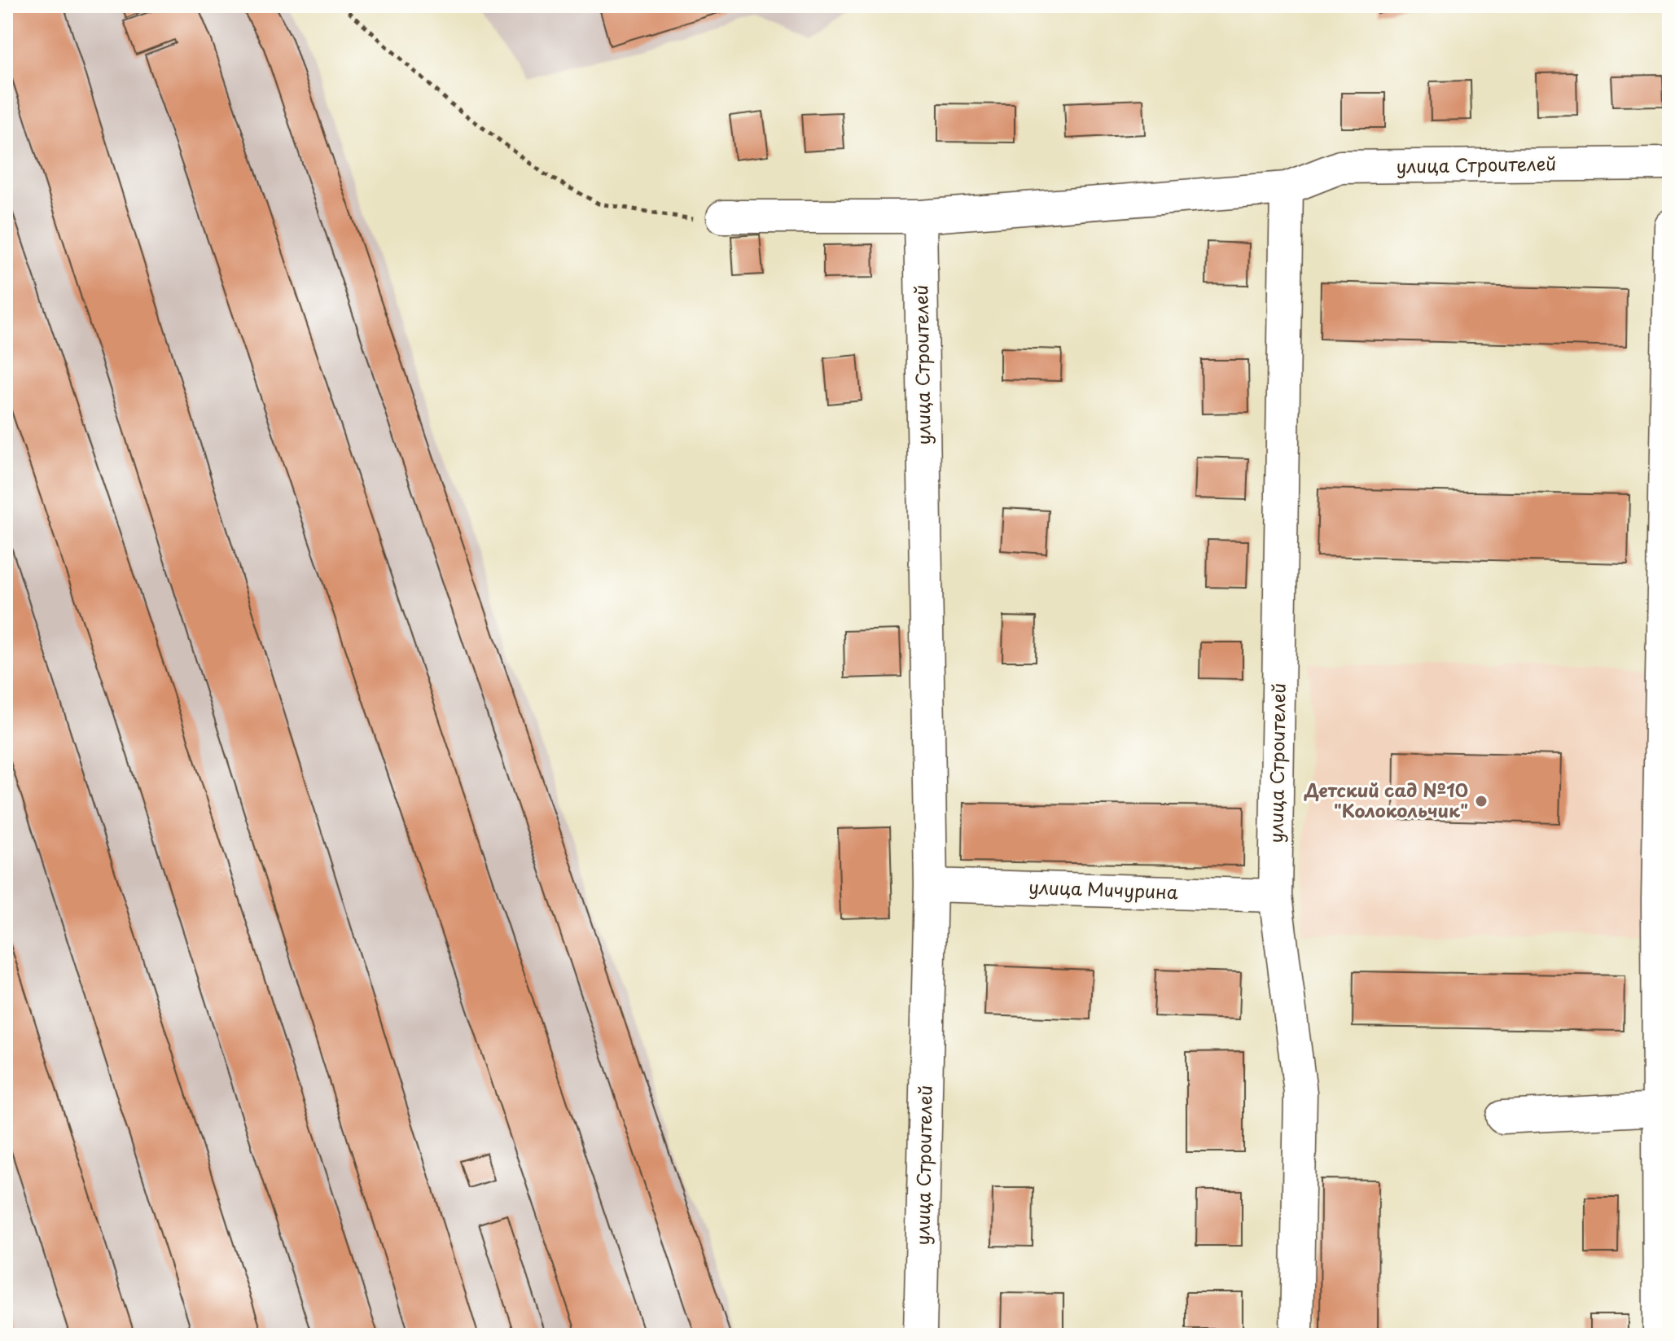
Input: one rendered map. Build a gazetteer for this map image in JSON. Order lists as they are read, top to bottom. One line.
{"streets":{"street":["улица Строителей","улица Мичурина"]},"crossings":[["улица Строителей","улица Мичурина"]],"places":["Детский сад №10 \"Колокольчик\""]}
